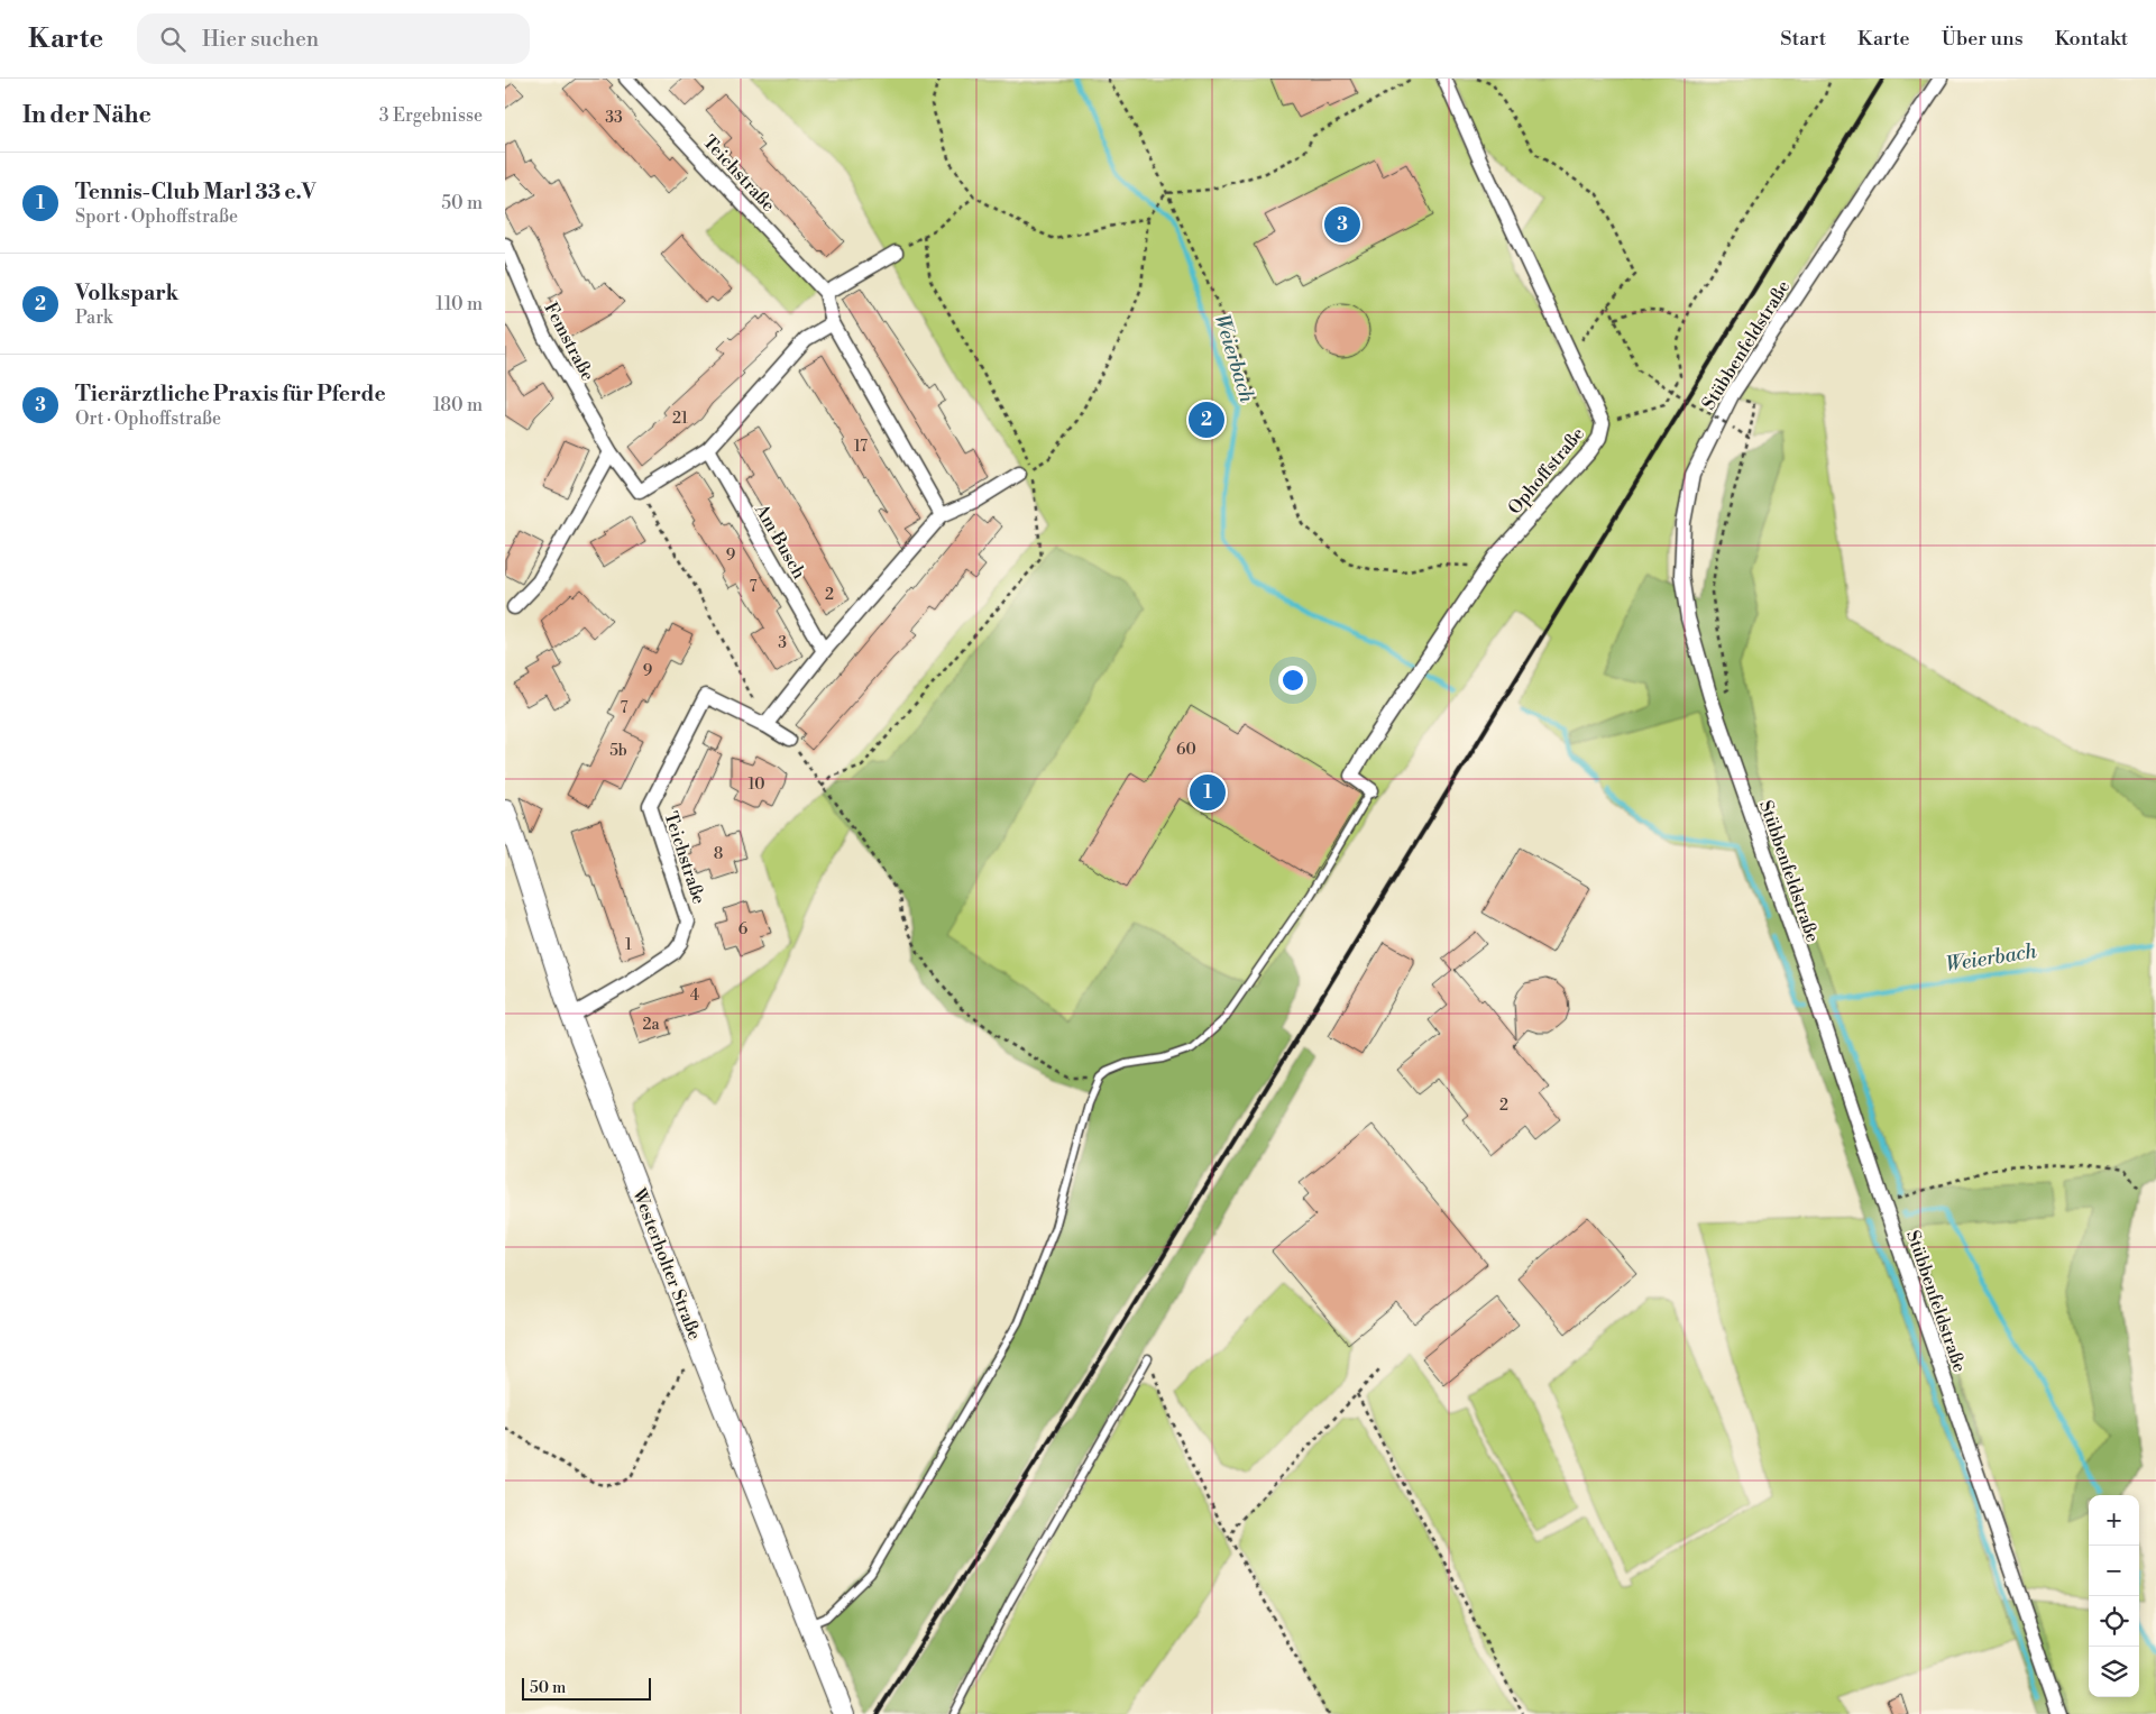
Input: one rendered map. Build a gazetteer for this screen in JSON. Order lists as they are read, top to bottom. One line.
{"streets":{"main road":["Westerholter Straße"],"street":["Teichstraße","Femstraße","Stübbenfeldstraße","Ophoffstraße","Am Busch"]},"crossings":[["Teichstraße","Westerholter Straße"]],"water":["Weierbach"],"house_numbers":["33","21","17","9","7","2","3","9","7","60","5b","10","8","6","1","4","2a","2"],"scale_bar":"50 m","page":{"header":"Karte","search":"Hier suchen","nav":["Start","Karte","Über uns","Kontakt"],"heading":["In der Nähe","3 Ergebnisse"],"list":[{"mark":"1","name":"Tennis-Club Marl 33 e.V","note":"Sport · Ophoffstraße","value":"50 m"},{"mark":"2","name":"Volkspark","note":"Park","value":"110 m"},{"mark":"3","name":"Tierärztliche Praxis für Pferde","note":"Ort · Ophoffstraße","value":"180 m"}],"pins":["3","2","1"],"map_buttons":["+","−"],"scale":"50 m"}}
